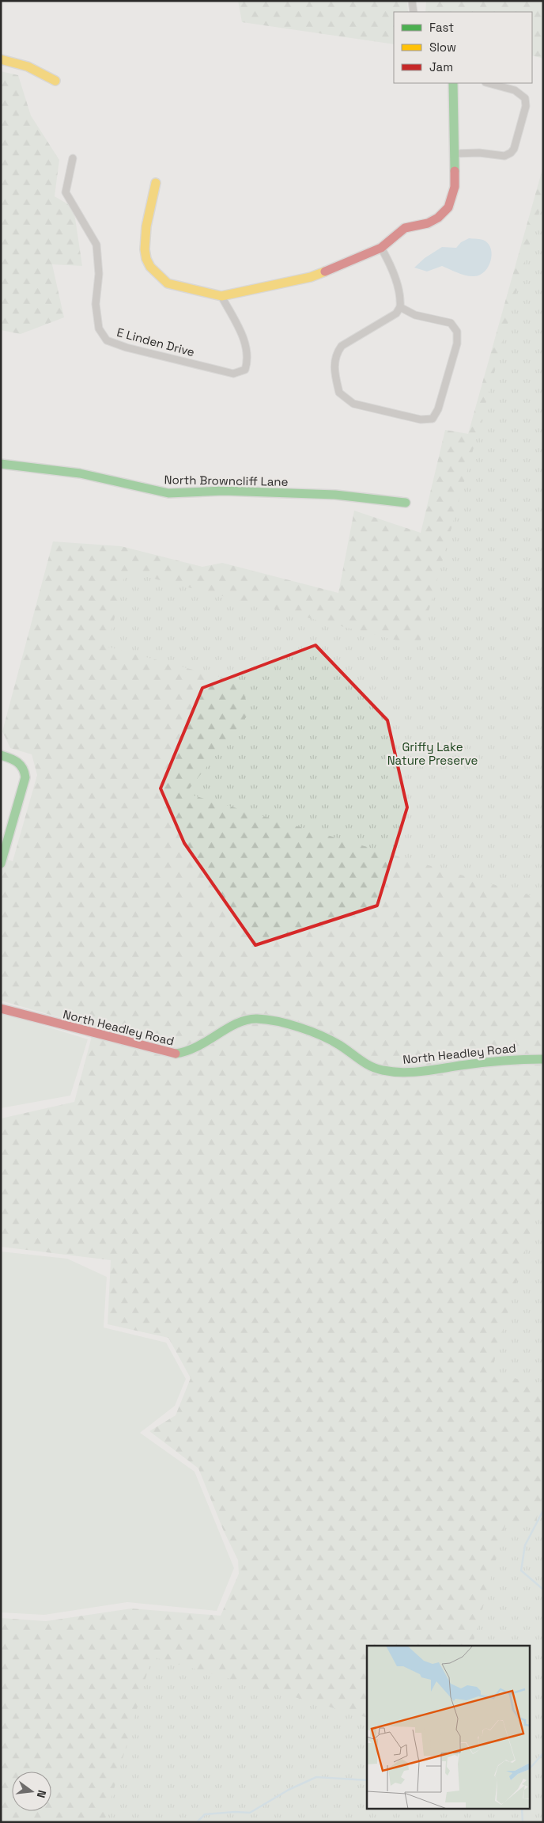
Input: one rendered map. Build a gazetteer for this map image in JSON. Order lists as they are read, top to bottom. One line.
{"streets":{"street":["E Linden Drive","North Browncliff Lane","North Headley Road"]},"parks":["Griffy Lake Nature Preserve"],"legend":["Fast","Slow","Jam"],"north":"right"}
